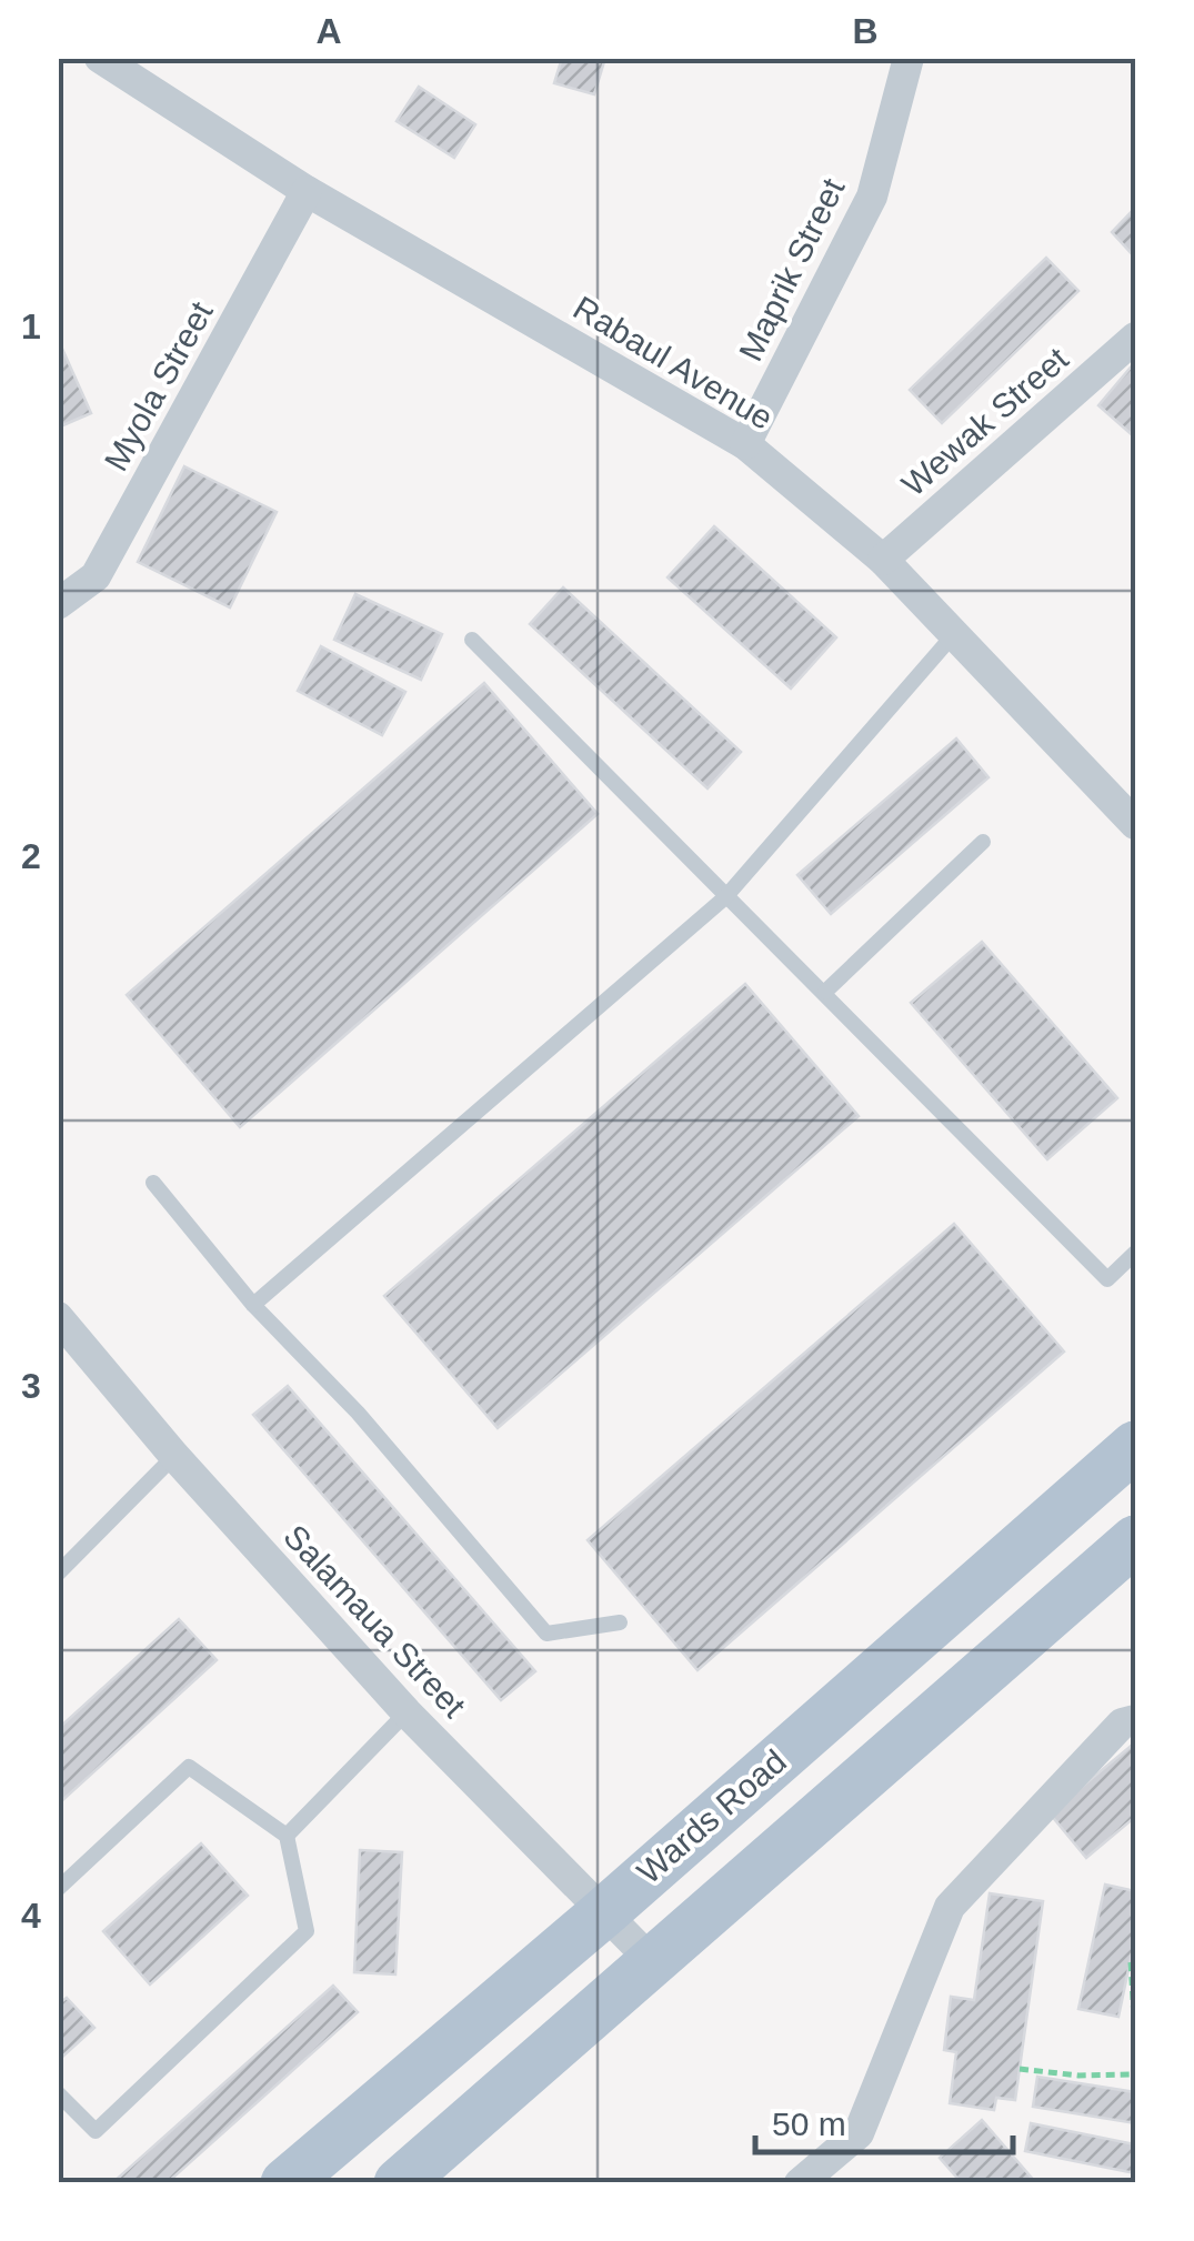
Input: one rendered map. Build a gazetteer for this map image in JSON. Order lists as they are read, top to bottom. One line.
{"streets":{"main road":["Wards Road"],"street":["Maprik Street","Rabaul Avenue","Myola Street","Wewak Street","Salamaua Street"]},"crossings":[["Maprik Street","Rabaul Avenue"],["Rabaul Avenue","Myola Street"],["Rabaul Avenue","Wewak Street"],["Salamaua Street","Wards Road"]],"scale_bar":"50 m","grid":{"columns":["A","B"],"rows":["1","2","3","4"]}}
